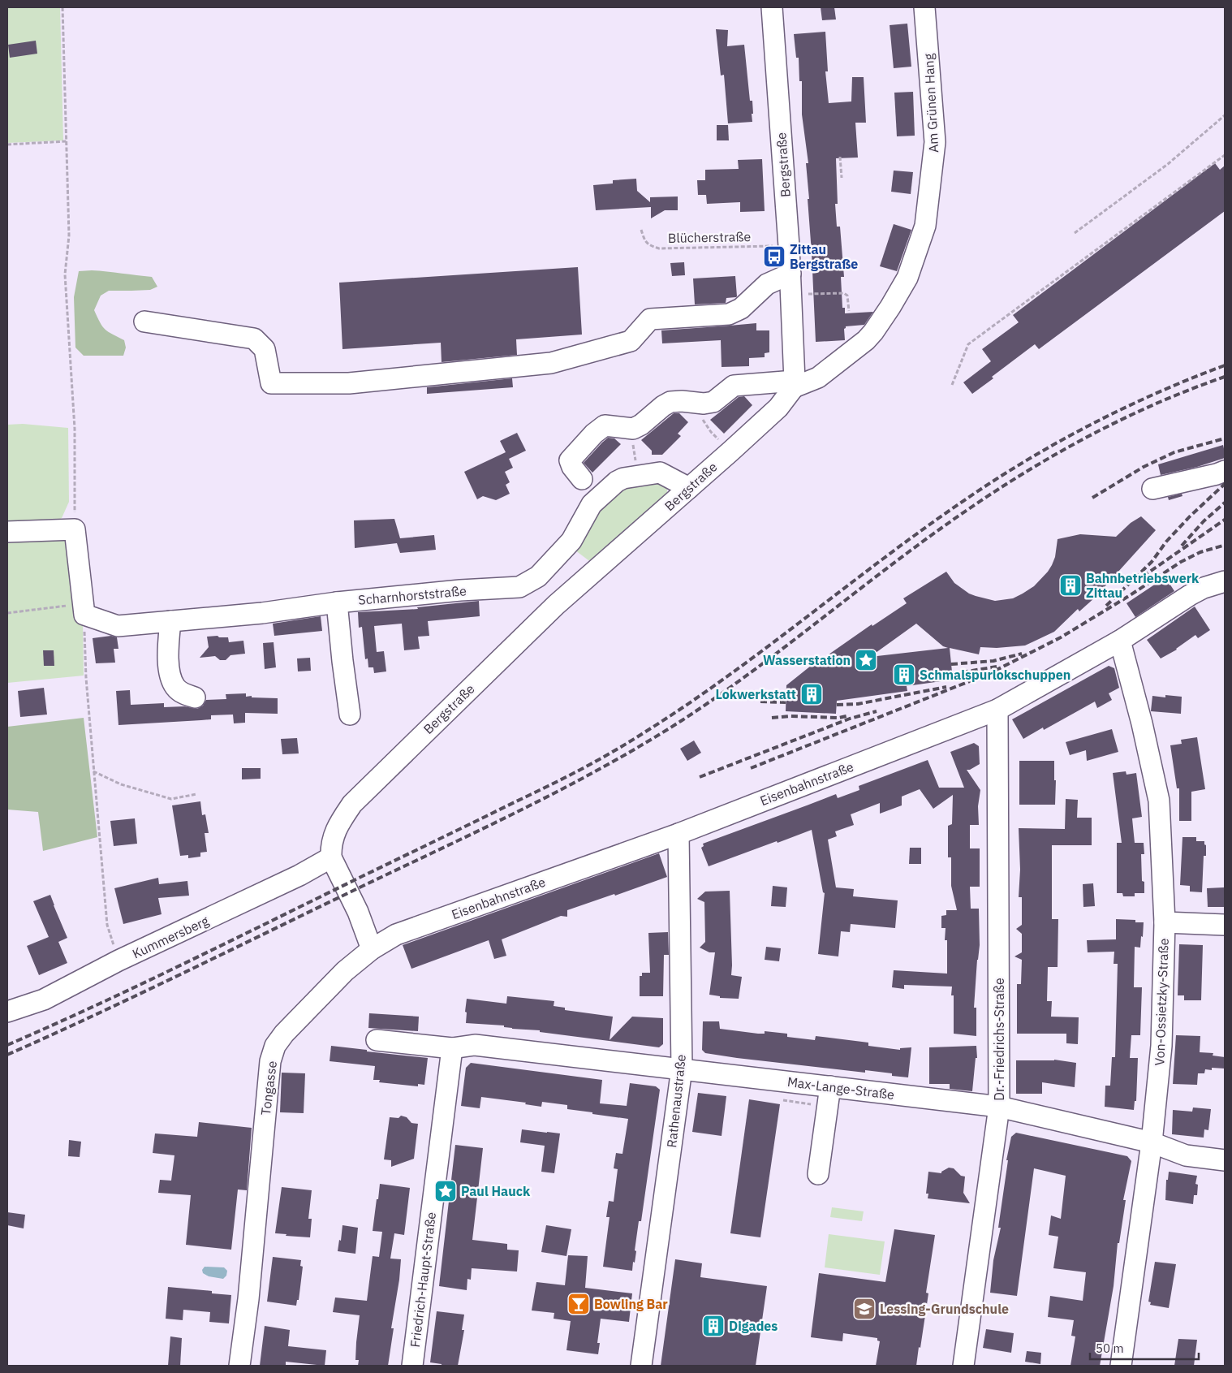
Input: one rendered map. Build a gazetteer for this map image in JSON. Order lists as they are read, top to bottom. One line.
{"streets":{"street":["Am Grünen Hang","Bergstraße","Scharnhorststraße","Eisenbahnstraße","Kummersberg","Von-Ossietzky-Straße","Dr.-Friedrichs-Straße","Tongasse","Max-Lange-Straße","Rathenaustraße","Friedrich-Haupt-Straße"],"path":["Blücherstraße"]},"crossings":[["Am Grünen Hang","Bergstraße"],["Bergstraße","Blücherstraße"],["Bergstraße","Scharnhorststraße"],["Bergstraße","Kummersberg"],["Eisenbahnstraße","Von-Ossietzky-Straße"],["Eisenbahnstraße","Dr.-Friedrichs-Straße"],["Eisenbahnstraße","Tongasse"],["Eisenbahnstraße","Rathenaustraße"],["Von-Ossietzky-Straße","Max-Lange-Straße"],["Dr.-Friedrichs-Straße","Max-Lange-Straße"],["Max-Lange-Straße","Rathenaustraße"],["Max-Lange-Straße","Friedrich-Haupt-Straße"]],"places":{"bus stop":["Zittau Bergstraße"],"building":["Bahnbetriebswerk Zittau","Schmalspurlokschuppen","Lokwerkstatt","Digades"],"place":["Wasserstation","Paul Hauck"],"bar":["Bowling Bar"],"school or university":["Lessing-Grundschule"]},"scale_bar":"50 m"}
